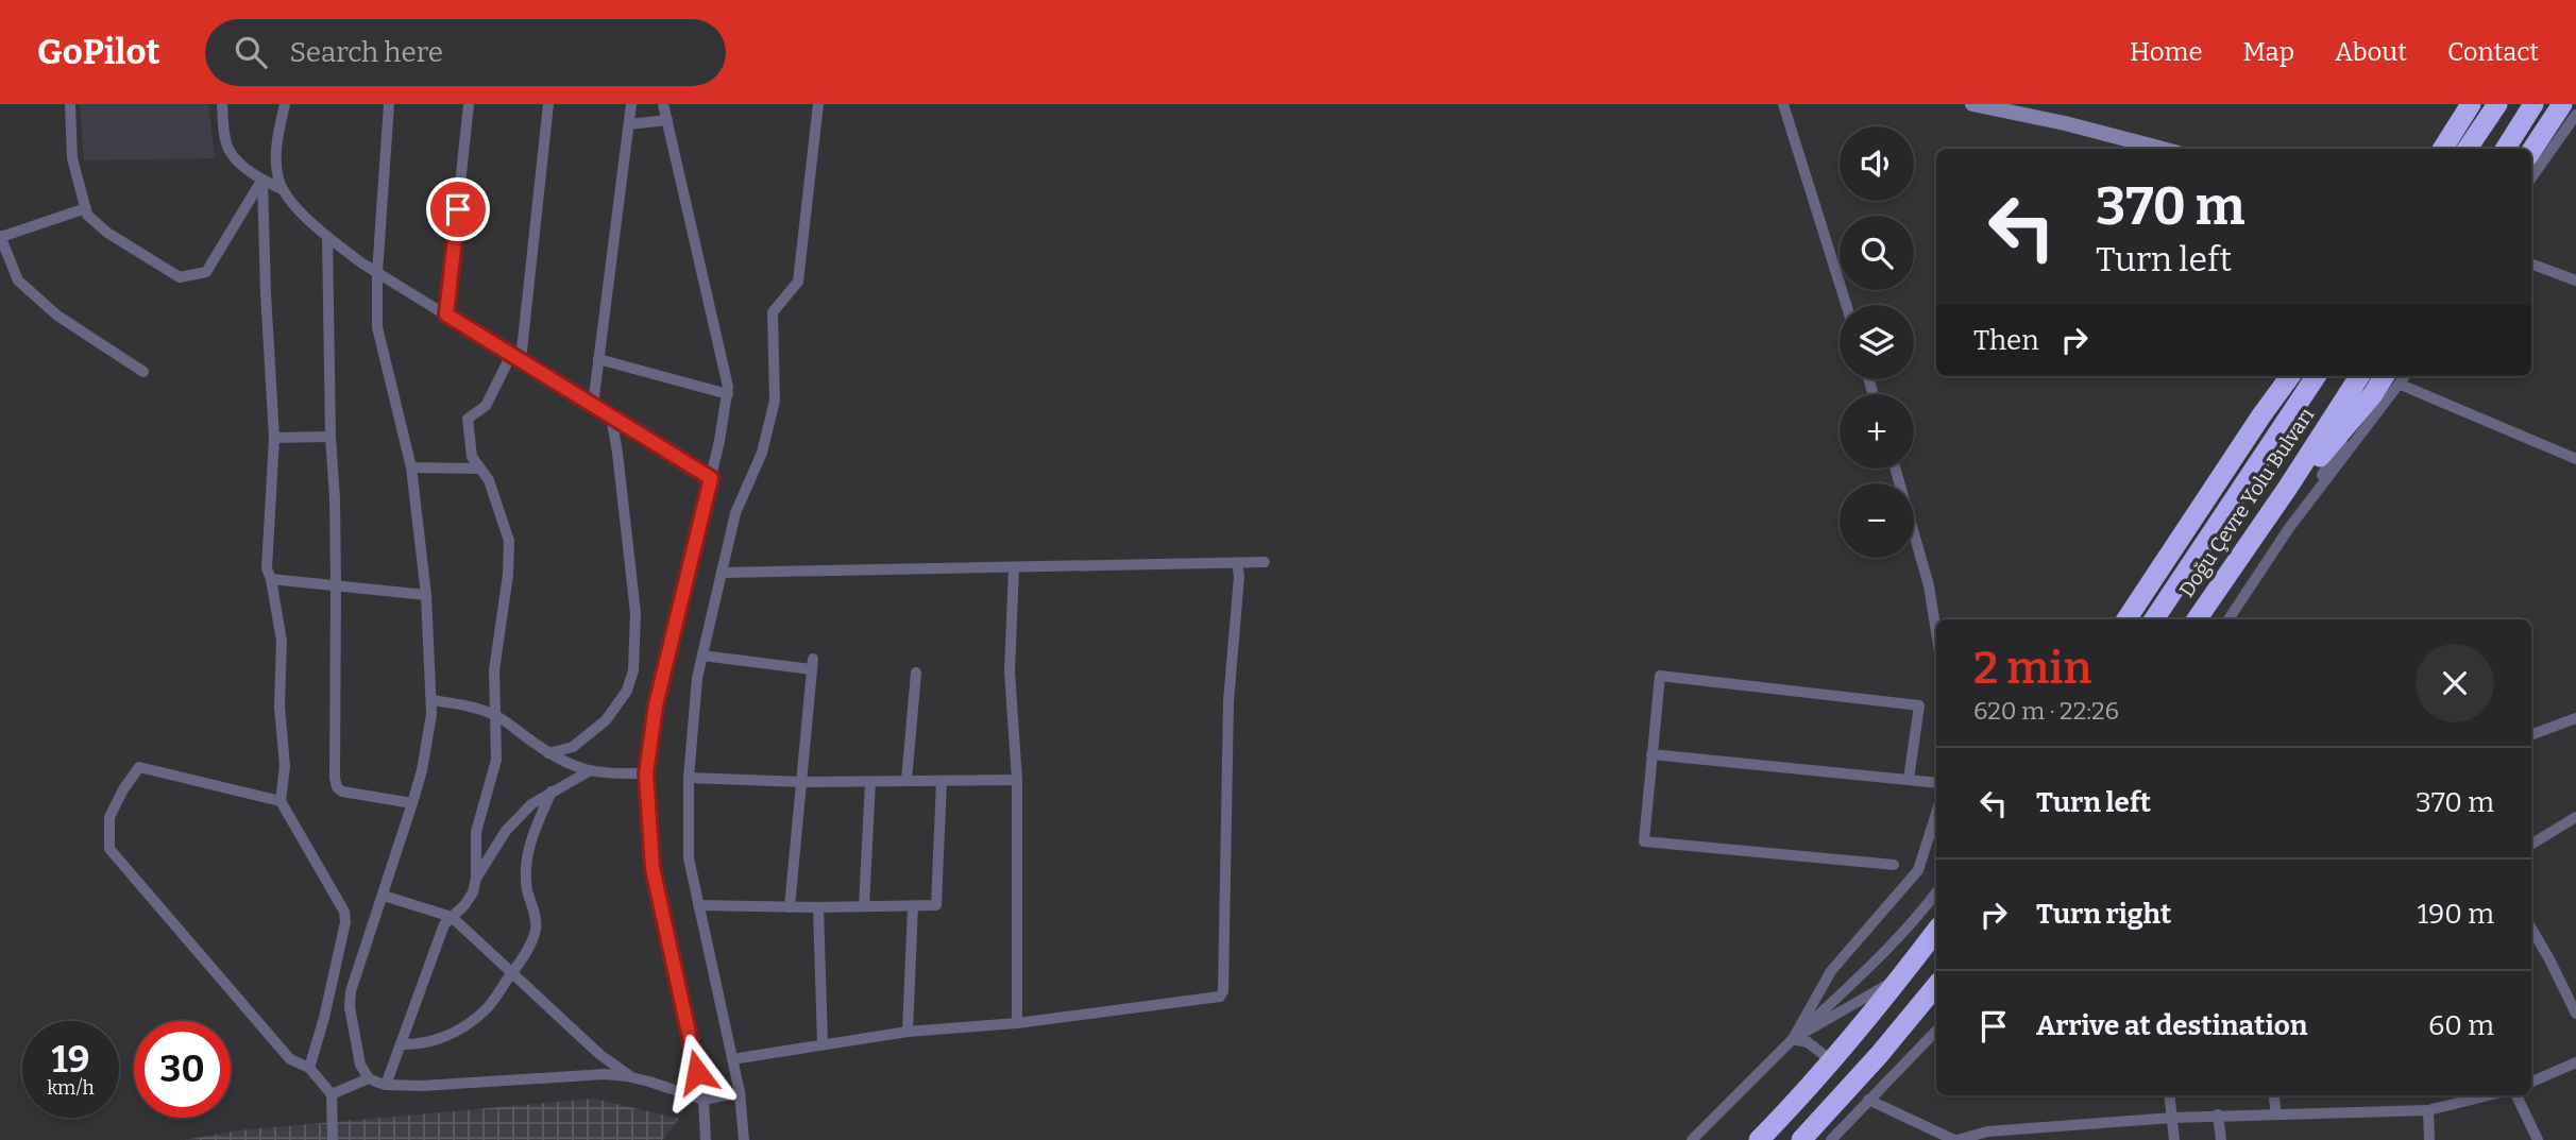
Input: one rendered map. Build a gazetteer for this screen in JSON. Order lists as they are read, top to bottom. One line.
{"streets":{"highway":["Doğu Çevre Yolu Bulvarı"]},"page":{"header":"GoPilot","search":"Search here","nav":["Home","Map","About","Contact"],"map_buttons":["+","−"],"turn":["370 m","Turn left"],"then":"Then","heading":["2 min","620 m · 22:26"],"list":[{"name":"Turn left","value":"370 m"},{"name":"Turn right","value":"190 m"},{"name":"Arrive at destination","value":"60 m"}],"speed":"19 km/h","limit":"30"}}
